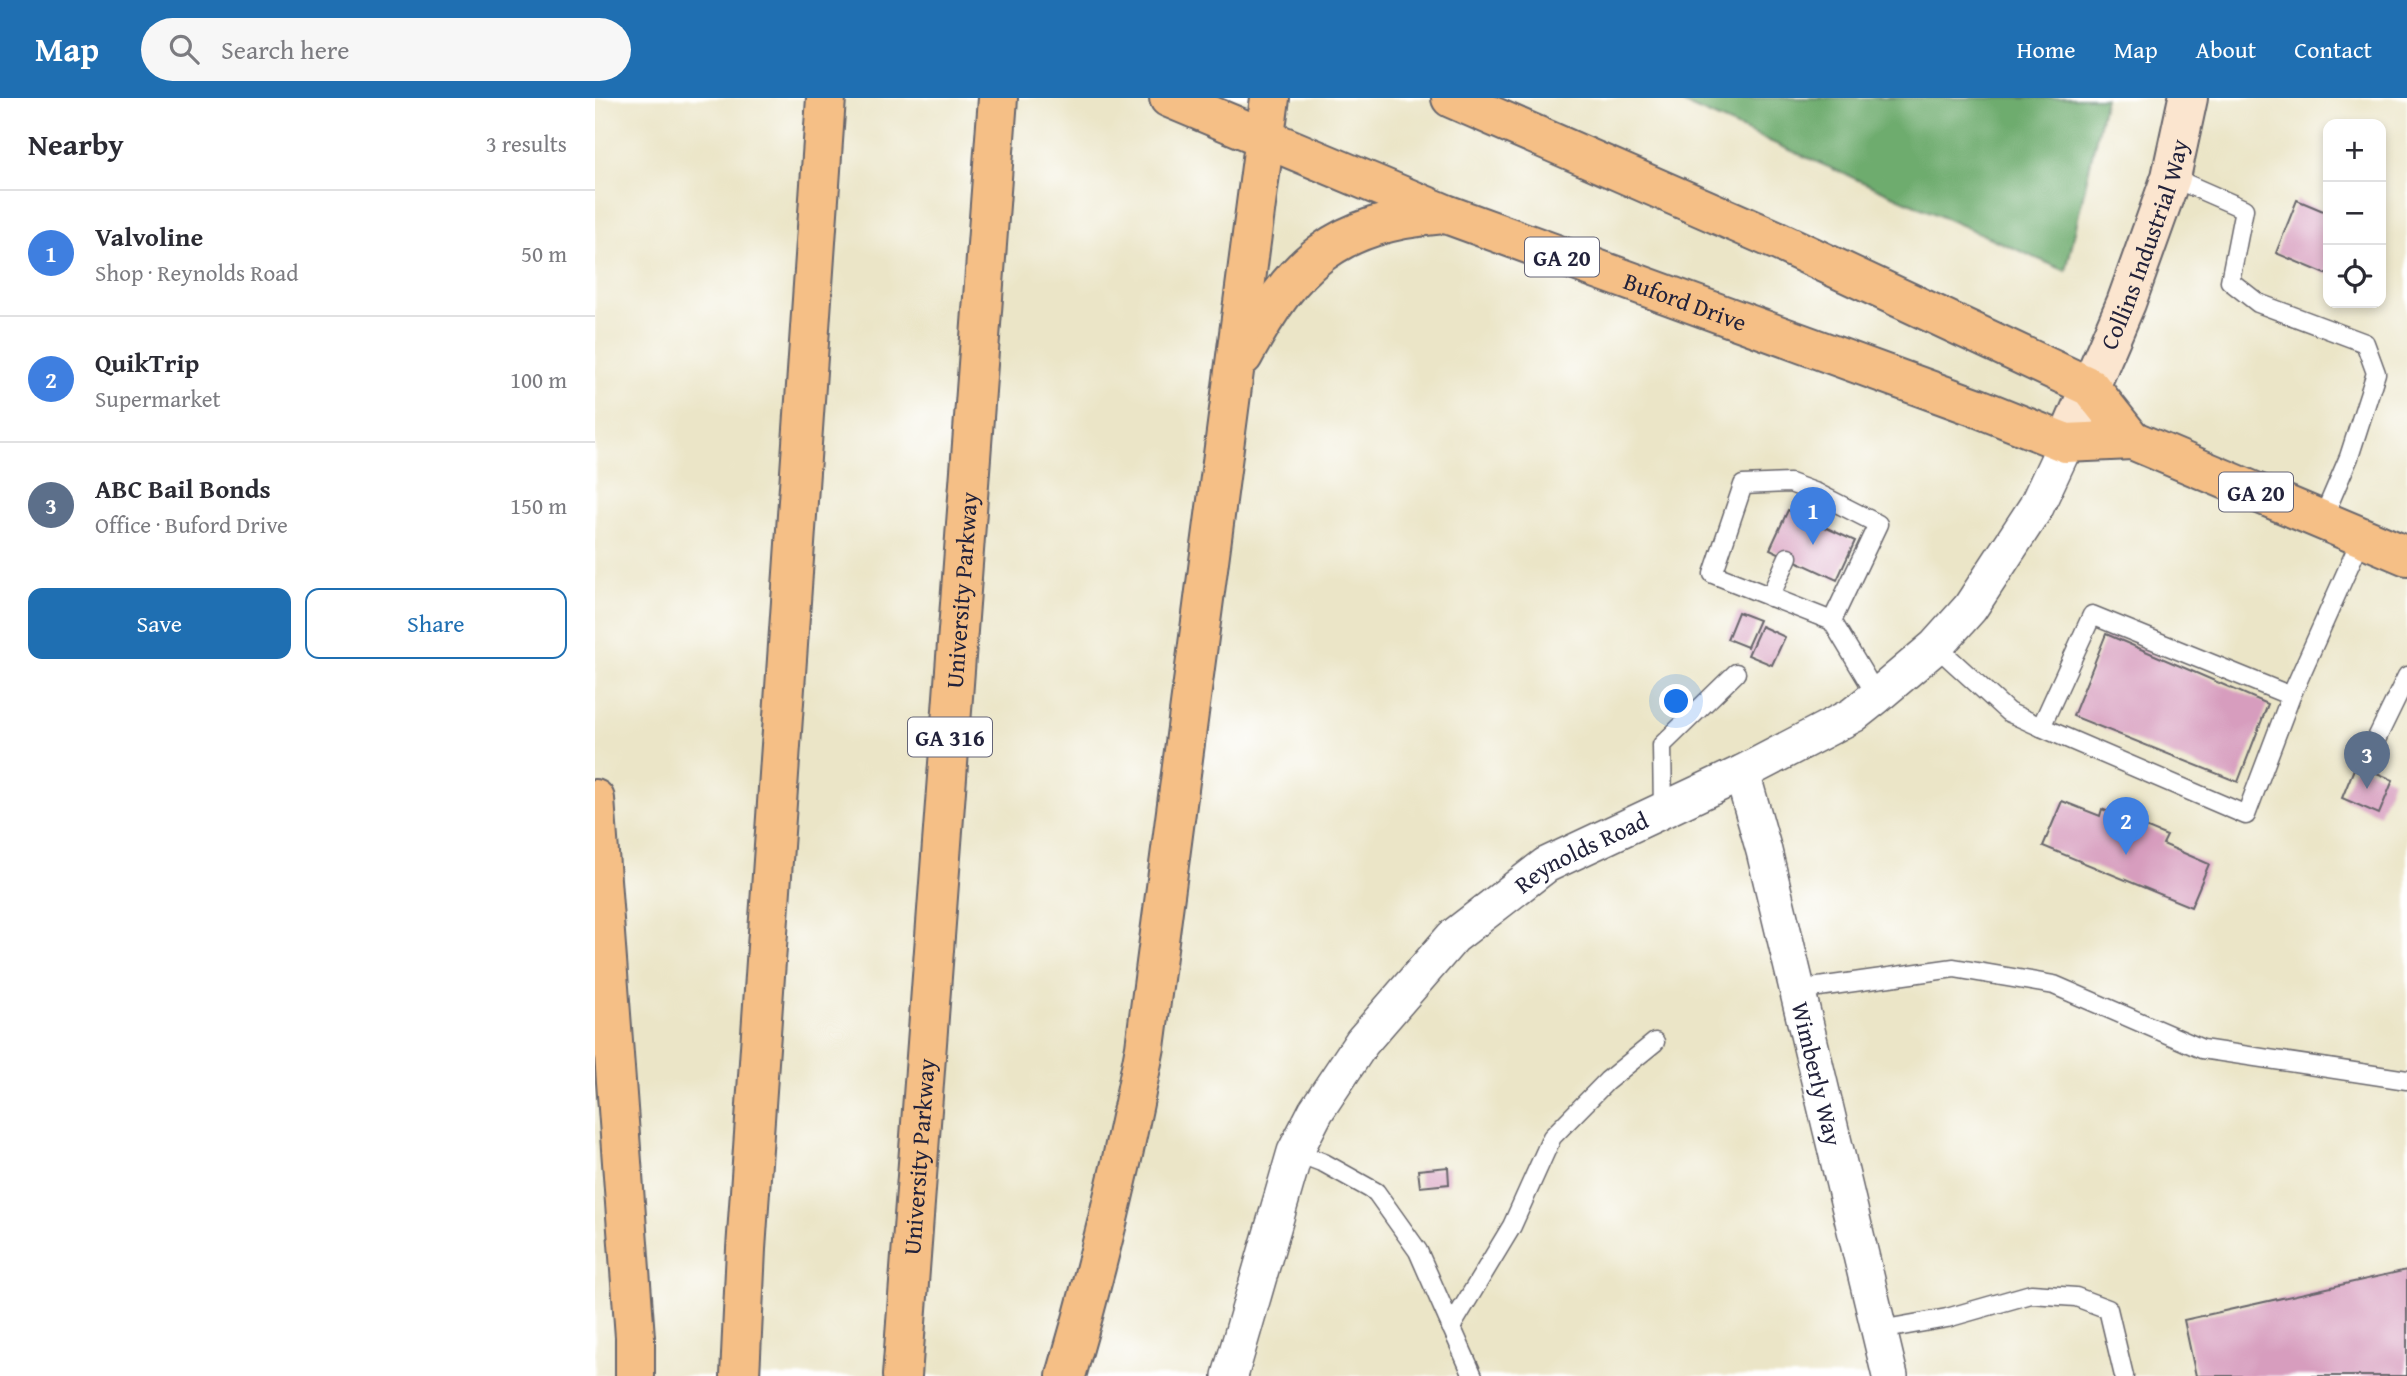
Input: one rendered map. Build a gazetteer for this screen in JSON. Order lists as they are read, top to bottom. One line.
{"streets":{"highway":["GA 20","Buford Drive","University Parkway","GA 316"],"street":["Collins Industrial Way","Reynolds Road","Wimberly Way"]},"crossings":[["Collins Industrial Way","Buford Drive"],["Collins Industrial Way","Reynolds Road"],["Buford Drive","Reynolds Road"],["Reynolds Road","Wimberly Way"]],"page":{"header":"Map","search":"Search here","nav":["Home","Map","About","Contact"],"heading":["Nearby","3 results"],"map_buttons":["+","−"],"list":[{"mark":"1","name":"Valvoline","note":"Shop · Reynolds Road","value":"50 m"},{"mark":"2","name":"QuikTrip","note":"Supermarket","value":"100 m"},{"mark":"3","name":"ABC Bail Bonds","note":"Office · Buford Drive","value":"150 m"}],"pins":["1","3","2"],"buttons":["Save","Share"]}}
